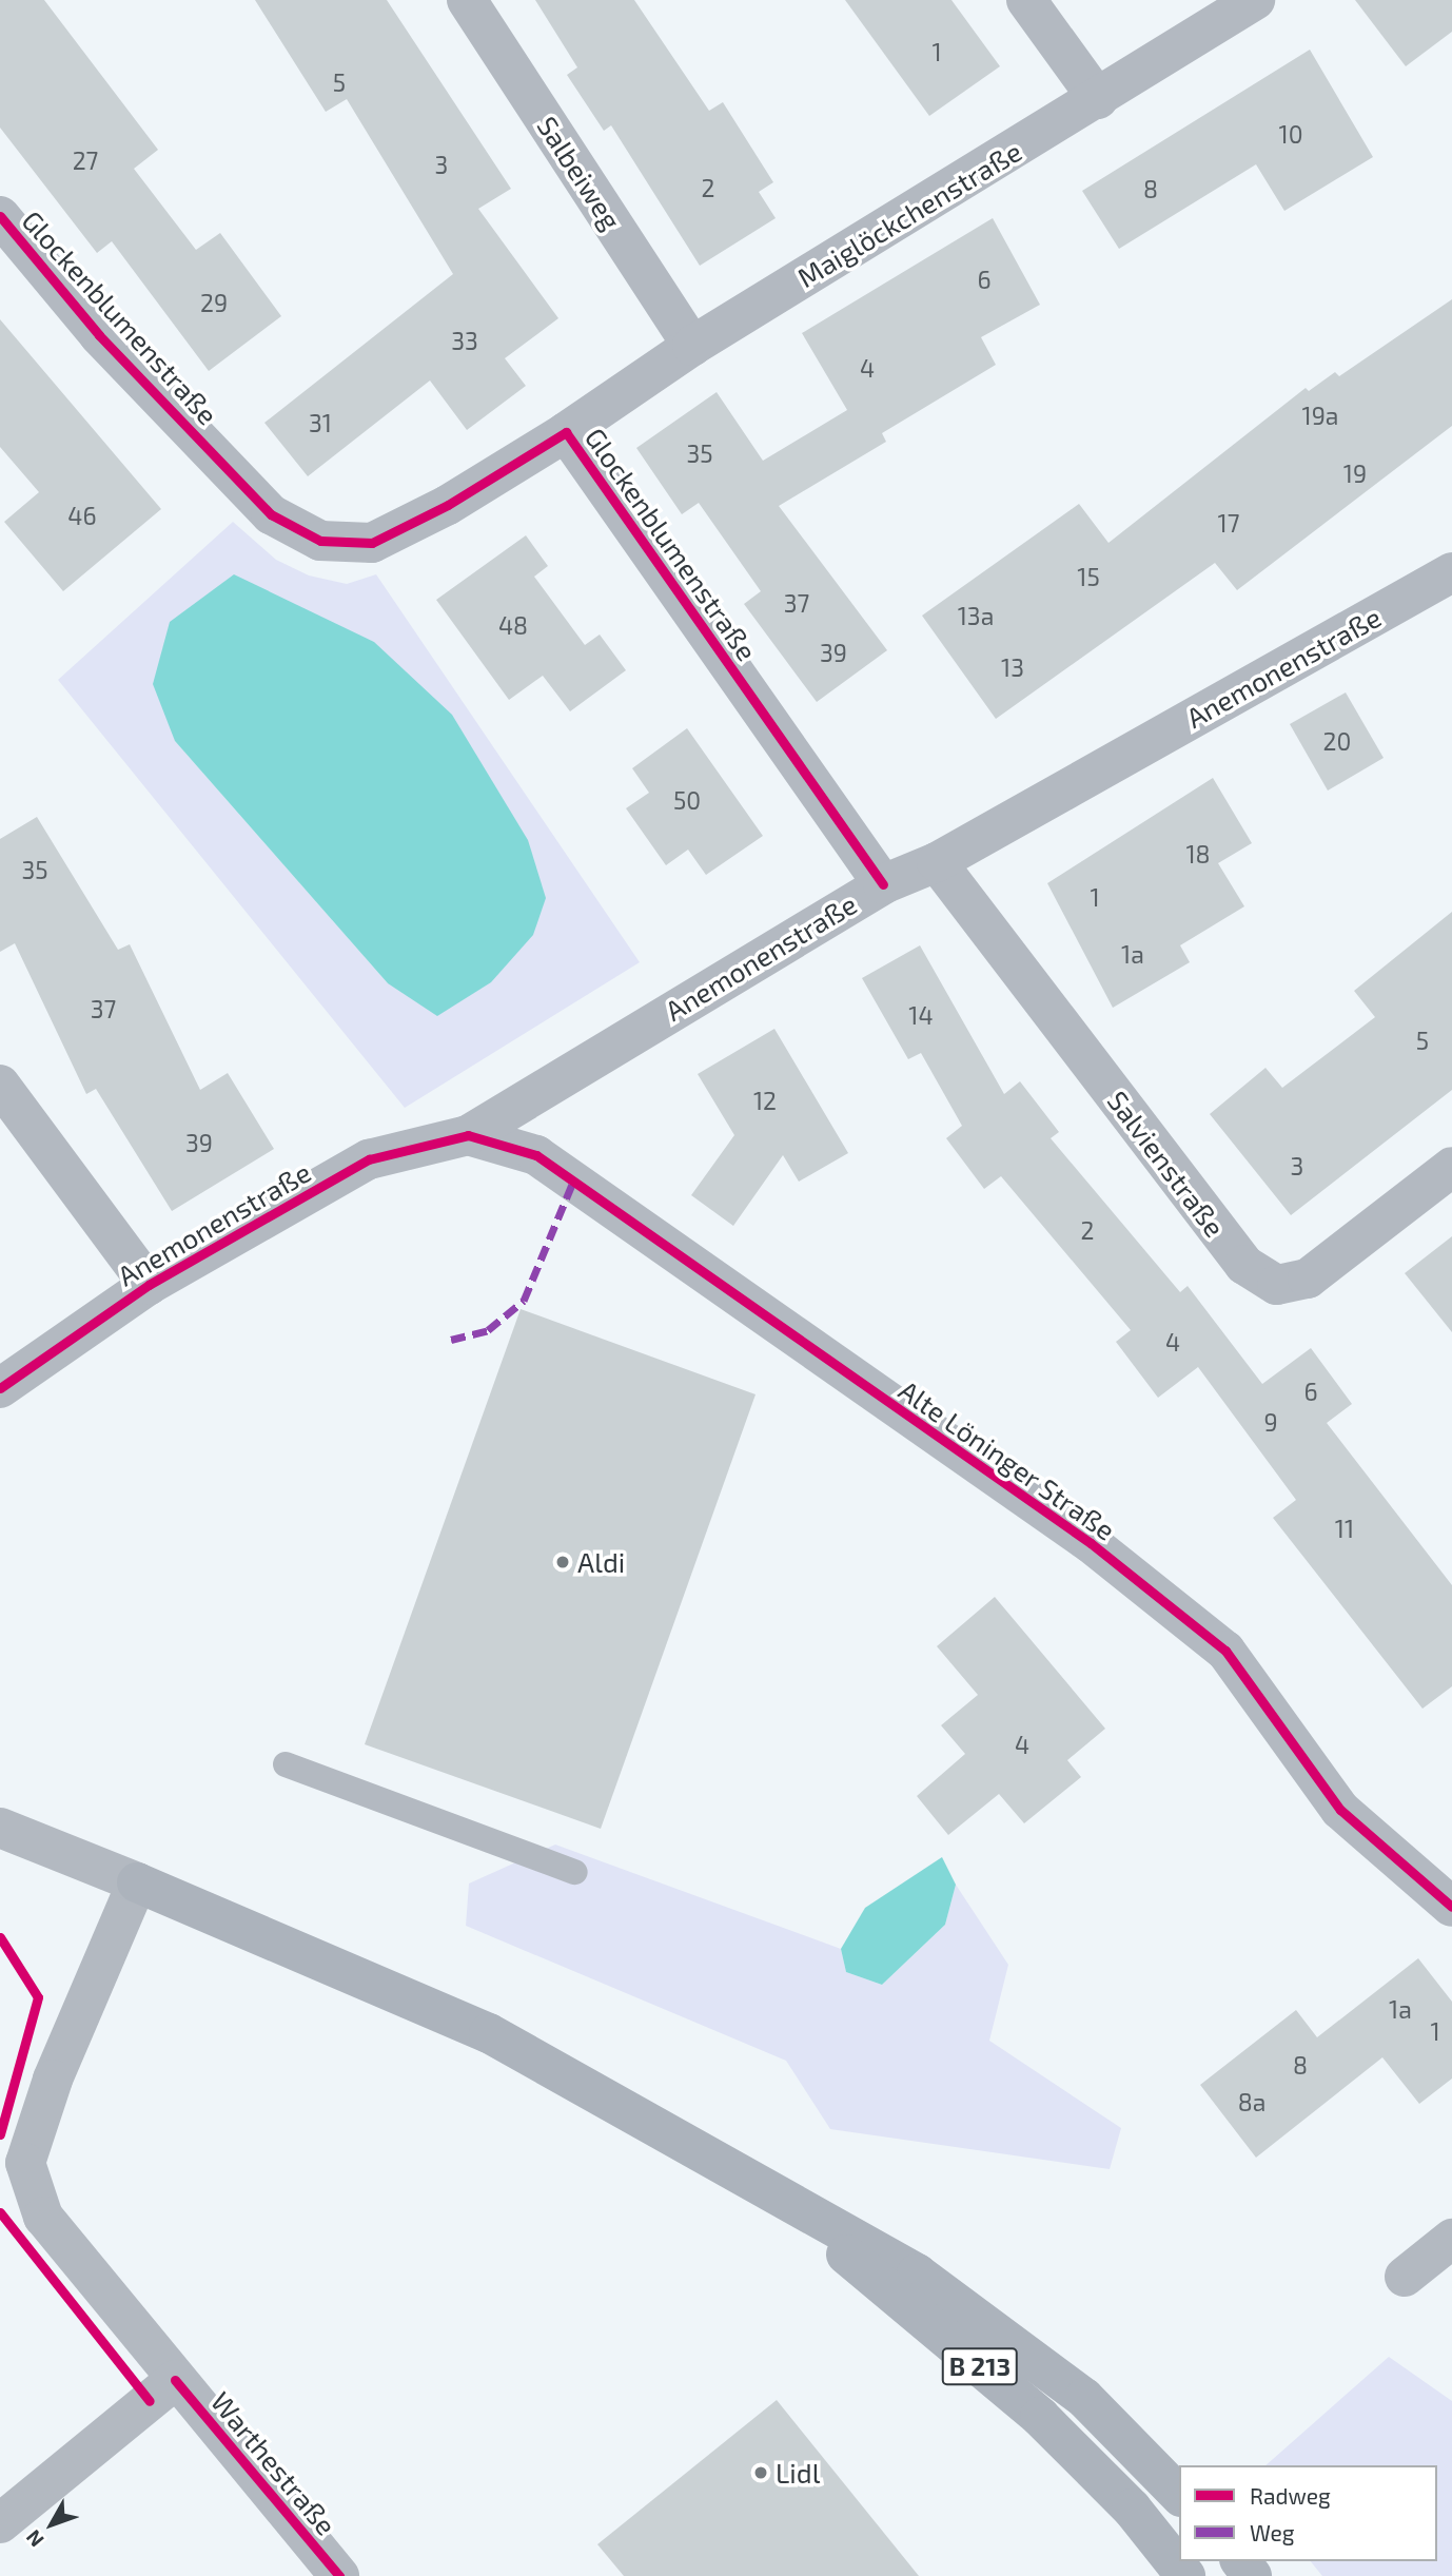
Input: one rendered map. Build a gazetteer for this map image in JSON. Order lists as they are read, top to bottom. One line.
{"streets":{"highway":["B 213"],"street":["Salbeiweg","Maiglöckchenstraße","Glockenblumenstraße","Anemonenstraße","Salvienstraße","Alte Löninger Straße","Warthestraße"]},"crossings":[["Salbeiweg","Maiglöckchenstraße"],["Maiglöckchenstraße","Glockenblumenstraße"],["Glockenblumenstraße","Anemonenstraße"],["Anemonenstraße","Salvienstraße"],["Anemonenstraße","Alte Löninger Straße"]],"places":["Aldi","Lidl"],"house_numbers":["1","5","10","27","3","2","8","6","29","33","4","19a","31","35","19","46","17","15","37","13a","48","39","13","20","50","18","35","1","1a","37","14","5","12","39","3","2","4","6","9","11","4","1a","1","8","8a"],"legend":["Radweg","Weg"],"north":"bottom left"}
